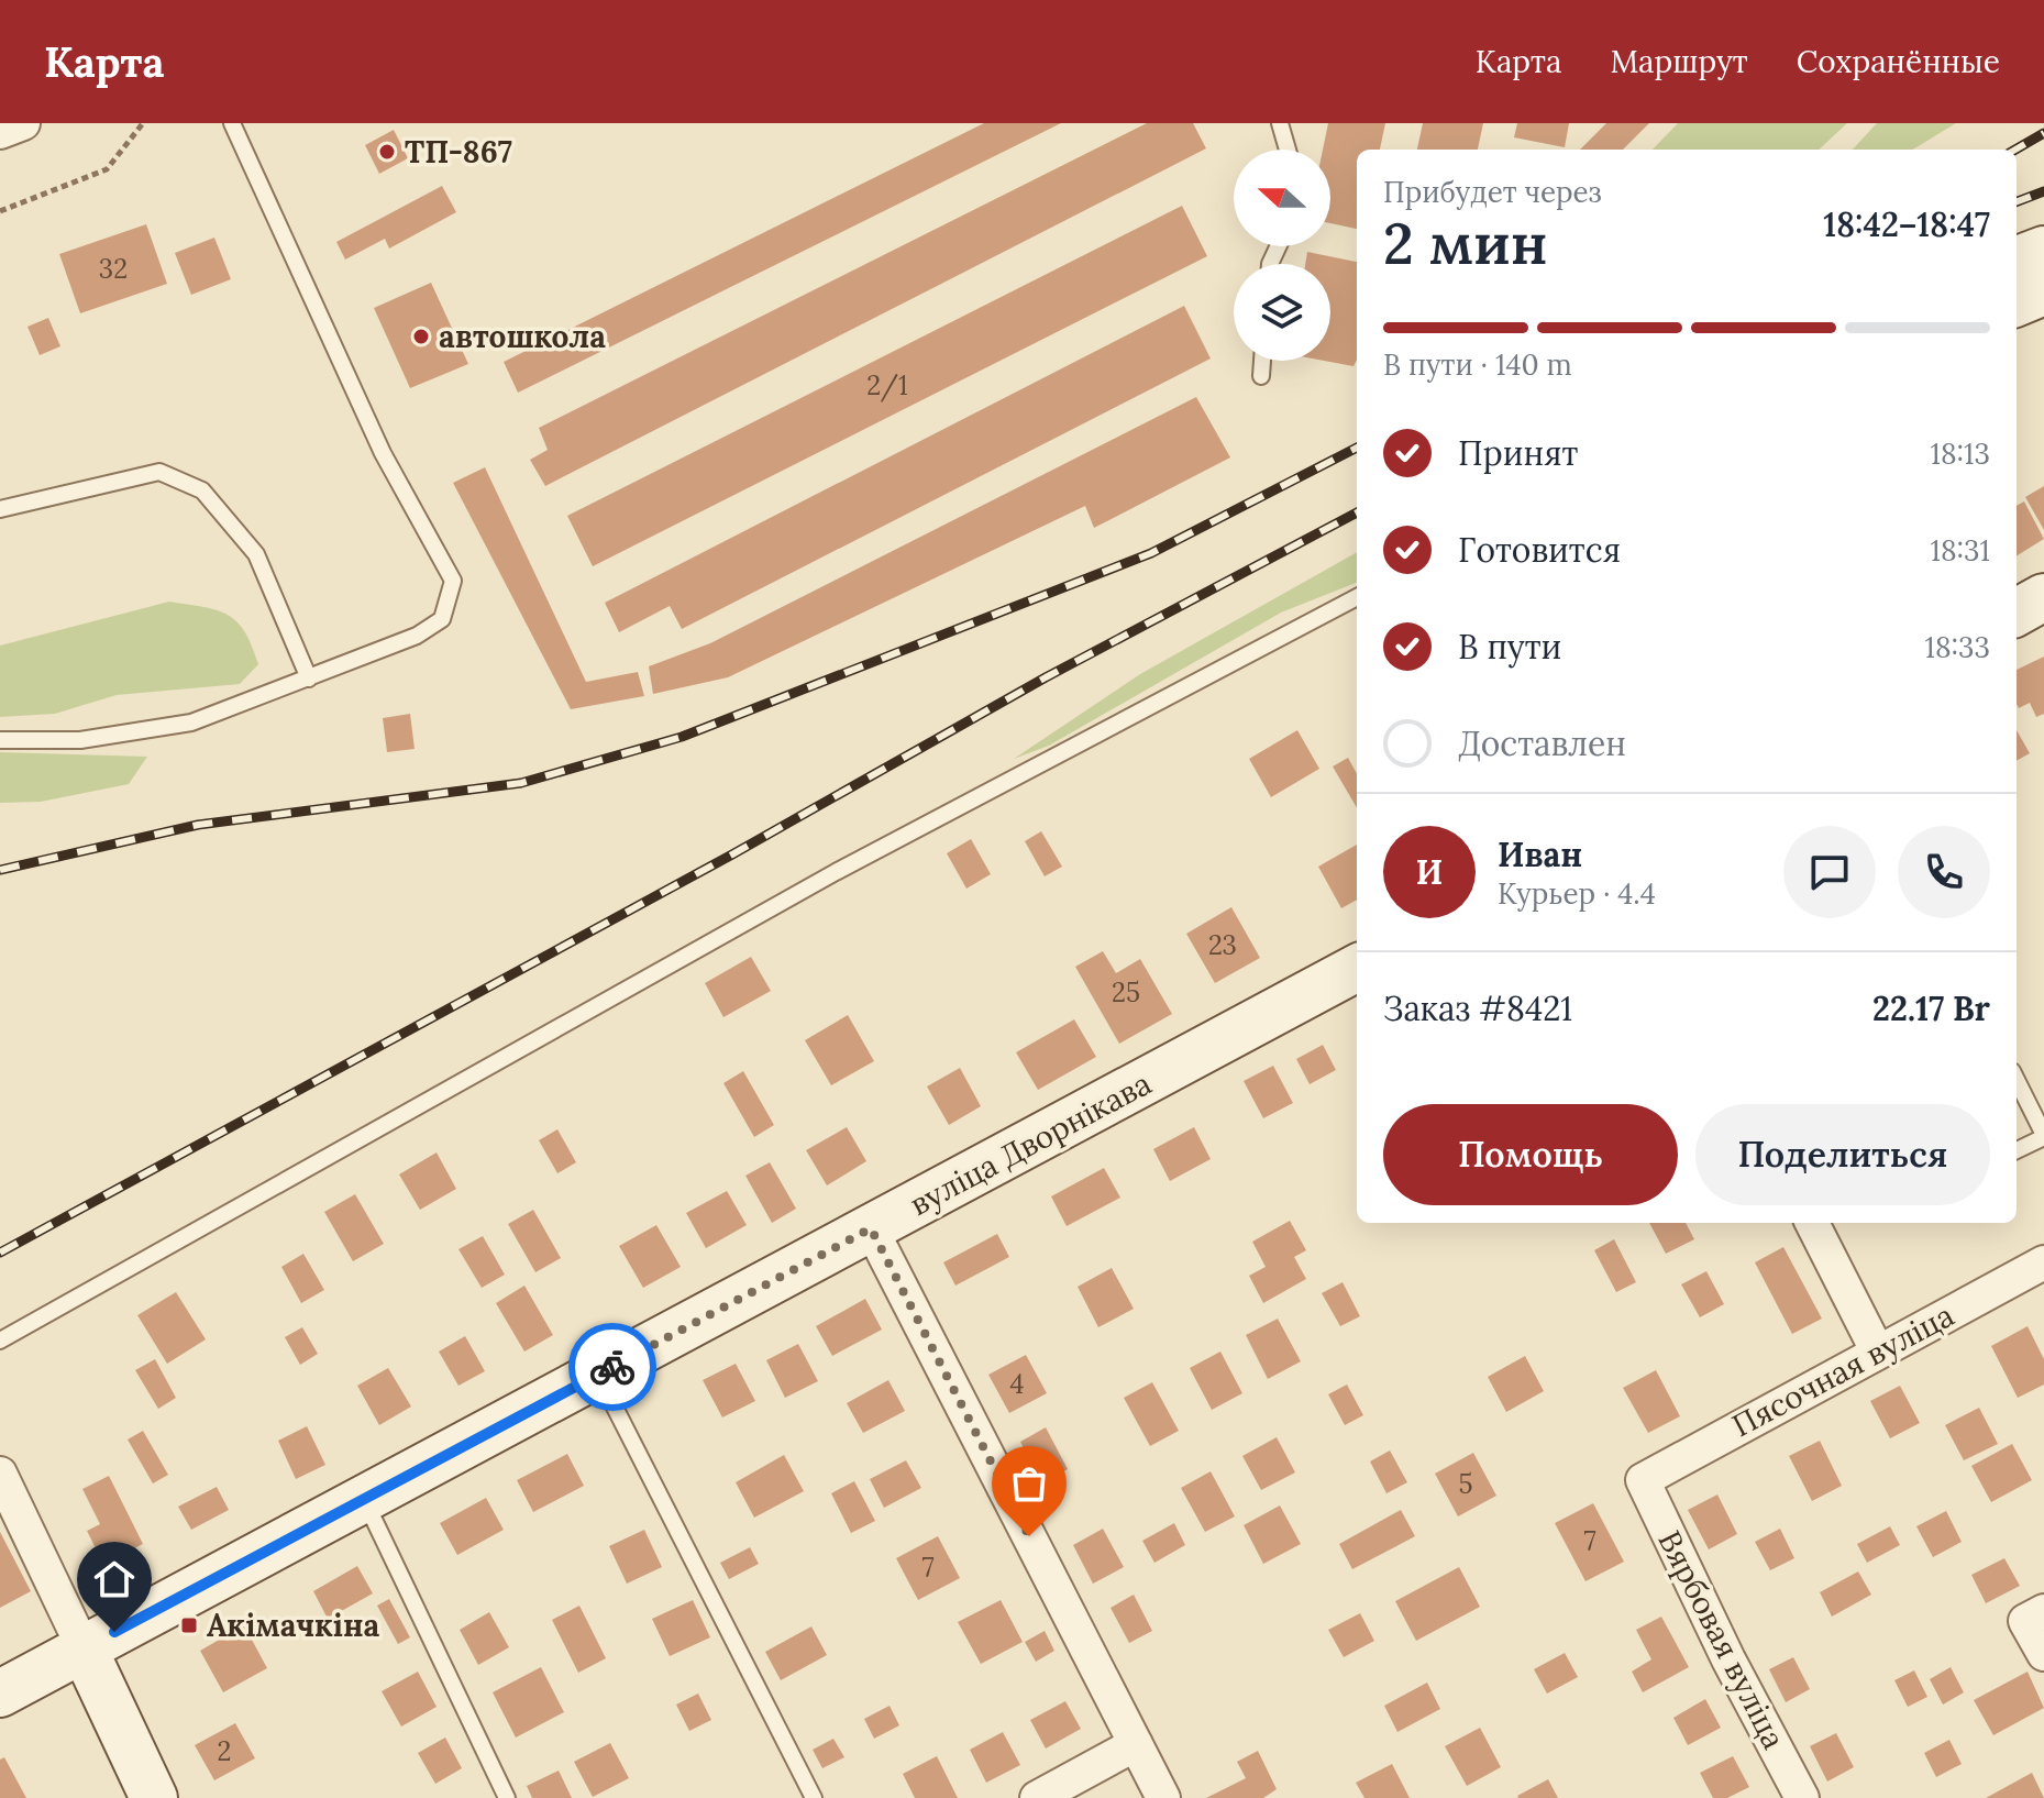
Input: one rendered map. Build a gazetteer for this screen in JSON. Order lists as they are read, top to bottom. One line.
{"streets":{"main road":["вуліца Дворнікава"],"street":["Пясочная вуліца","Вярбовая вуліца"]},"crossings":[["Пясочная вуліца","Вярбовая вуліца"]],"places":{"other":["ТП-867","автошкола"],"transit":["Акімачкіна"]},"house_numbers":["32","2/1","23","25","4","5","7","7","2"],"north":"left","page":{"header":"Карта","nav":["Карта","Маршрут","Сохранённые"],"heading":["2 мин","Прибудет через","18:42–18:47"],"panel":["Иван","Курьер · 4.4","Заказ #8421","22.17 Br"],"bar":"В пути · 140 m","list":[["Принят","18:13"],["Готовится","18:31"],["В пути","18:33"],"Доставлен"],"round":"И","buttons":["Помощь","Поделиться"]}}
